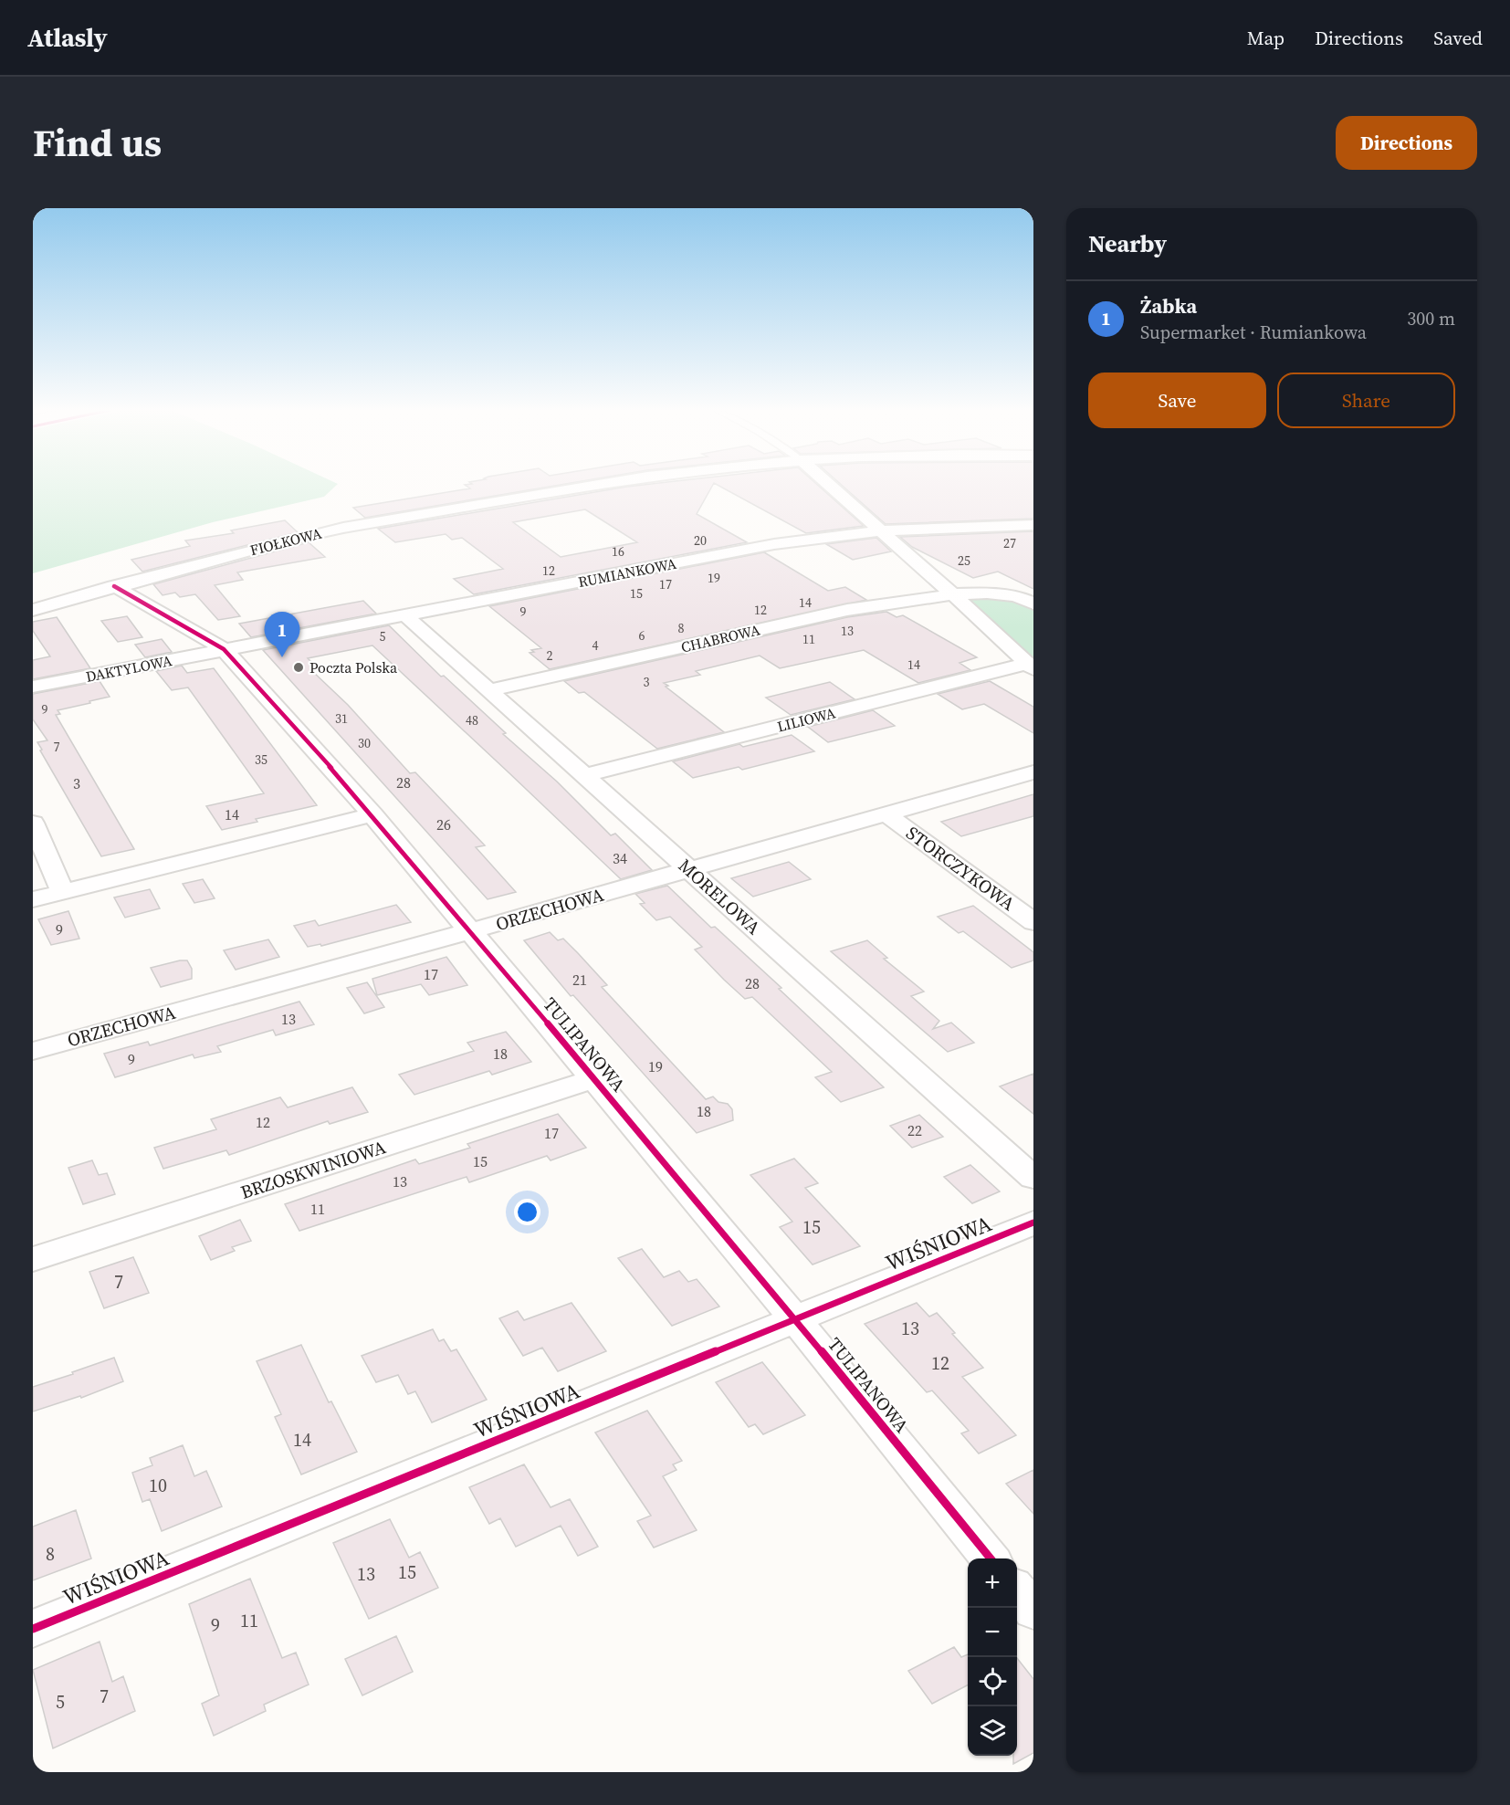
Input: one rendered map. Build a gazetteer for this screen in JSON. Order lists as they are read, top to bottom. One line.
{"streets":{"street":["FIOŁKOWA","RUMIANKOWA","CHABROWA","DAKTYLOWA","LILIOWA","STORCZYKOWA","MORELOWA","ORZECHOWA","TULIPANOWA","BRZOSKWINIOWA","WIŚNIOWA"]},"crossings":[["FIOŁKOWA","TULIPANOWA"],["RUMIANKOWA","DAKTYLOWA"],["RUMIANKOWA","MORELOWA"],["RUMIANKOWA","TULIPANOWA"],["CHABROWA","MORELOWA"],["DAKTYLOWA","TULIPANOWA"],["LILIOWA","MORELOWA"],["STORCZYKOWA","ORZECHOWA"],["MORELOWA","ORZECHOWA"],["ORZECHOWA","TULIPANOWA"],["TULIPANOWA","BRZOSKWINIOWA"],["TULIPANOWA","WIŚNIOWA"]],"places":["Poczta Polska"],"house_numbers":["20","27","16","25","12","19","17","15","14","12","9","8","13","6","5","11","4","2","14","3","9","31","48","30","7","35","28","3","14","26","34","9","17","21","28","13","18","9","19","18","12","22","17","15","13","11","15","7","13","12","14","10","8","15","13","11","9","7","5"],"page":{"header":"Atlasly","nav":["Map","Directions","Saved"],"title":"Find us","buttons":["Directions",["Save","Share"]],"heading":"Nearby","list":[{"mark":"1","name":"Żabka","note":"Supermarket · Rumiankowa","value":"300 m"}],"pins":"1","map_buttons":["+","−"]}}
